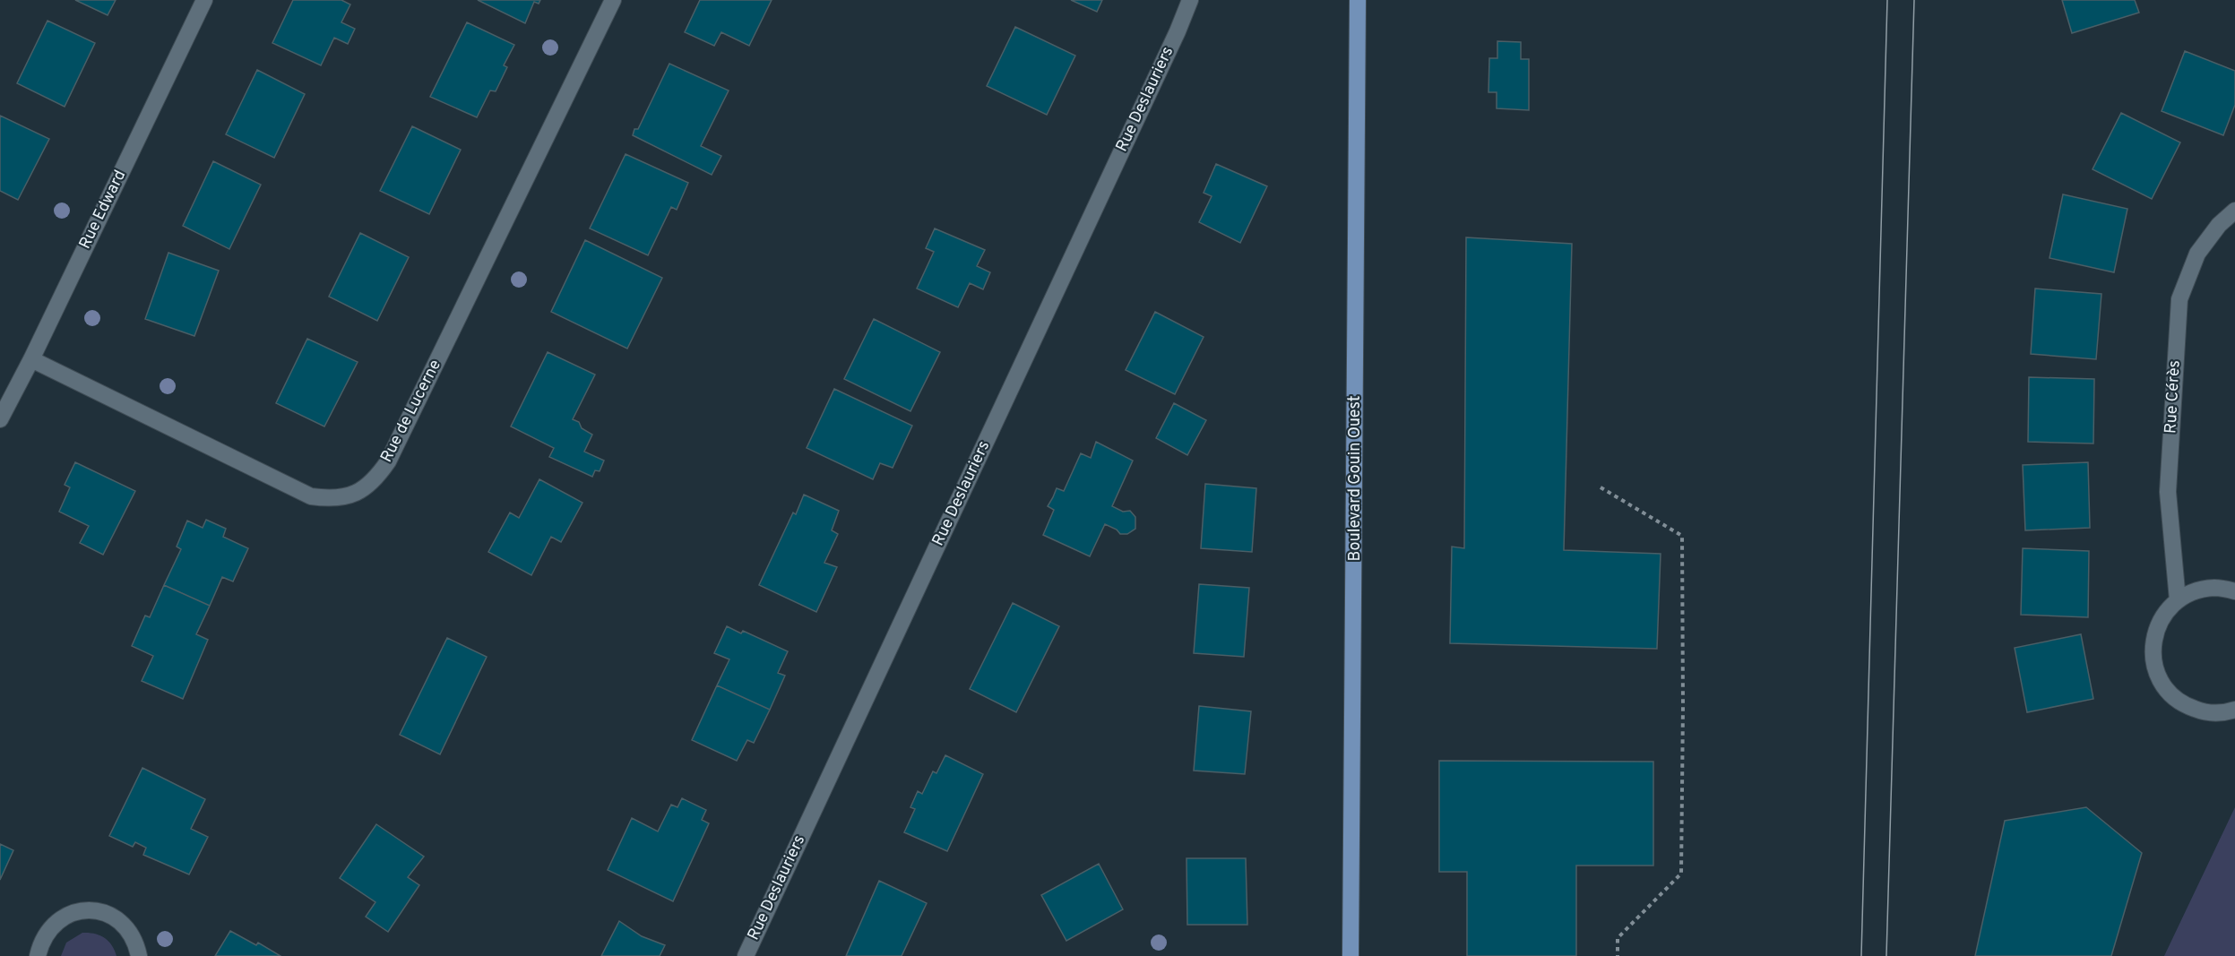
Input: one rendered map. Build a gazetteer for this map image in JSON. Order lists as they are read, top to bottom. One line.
{"streets":{"main road":["Boulevard Gouin Ouest"],"street":["Rue Deslauriers","Rue Edward","Rue Cérès","Rue de Lucerne"]},"crossings":[["Rue Edward","Rue de Lucerne"]]}
